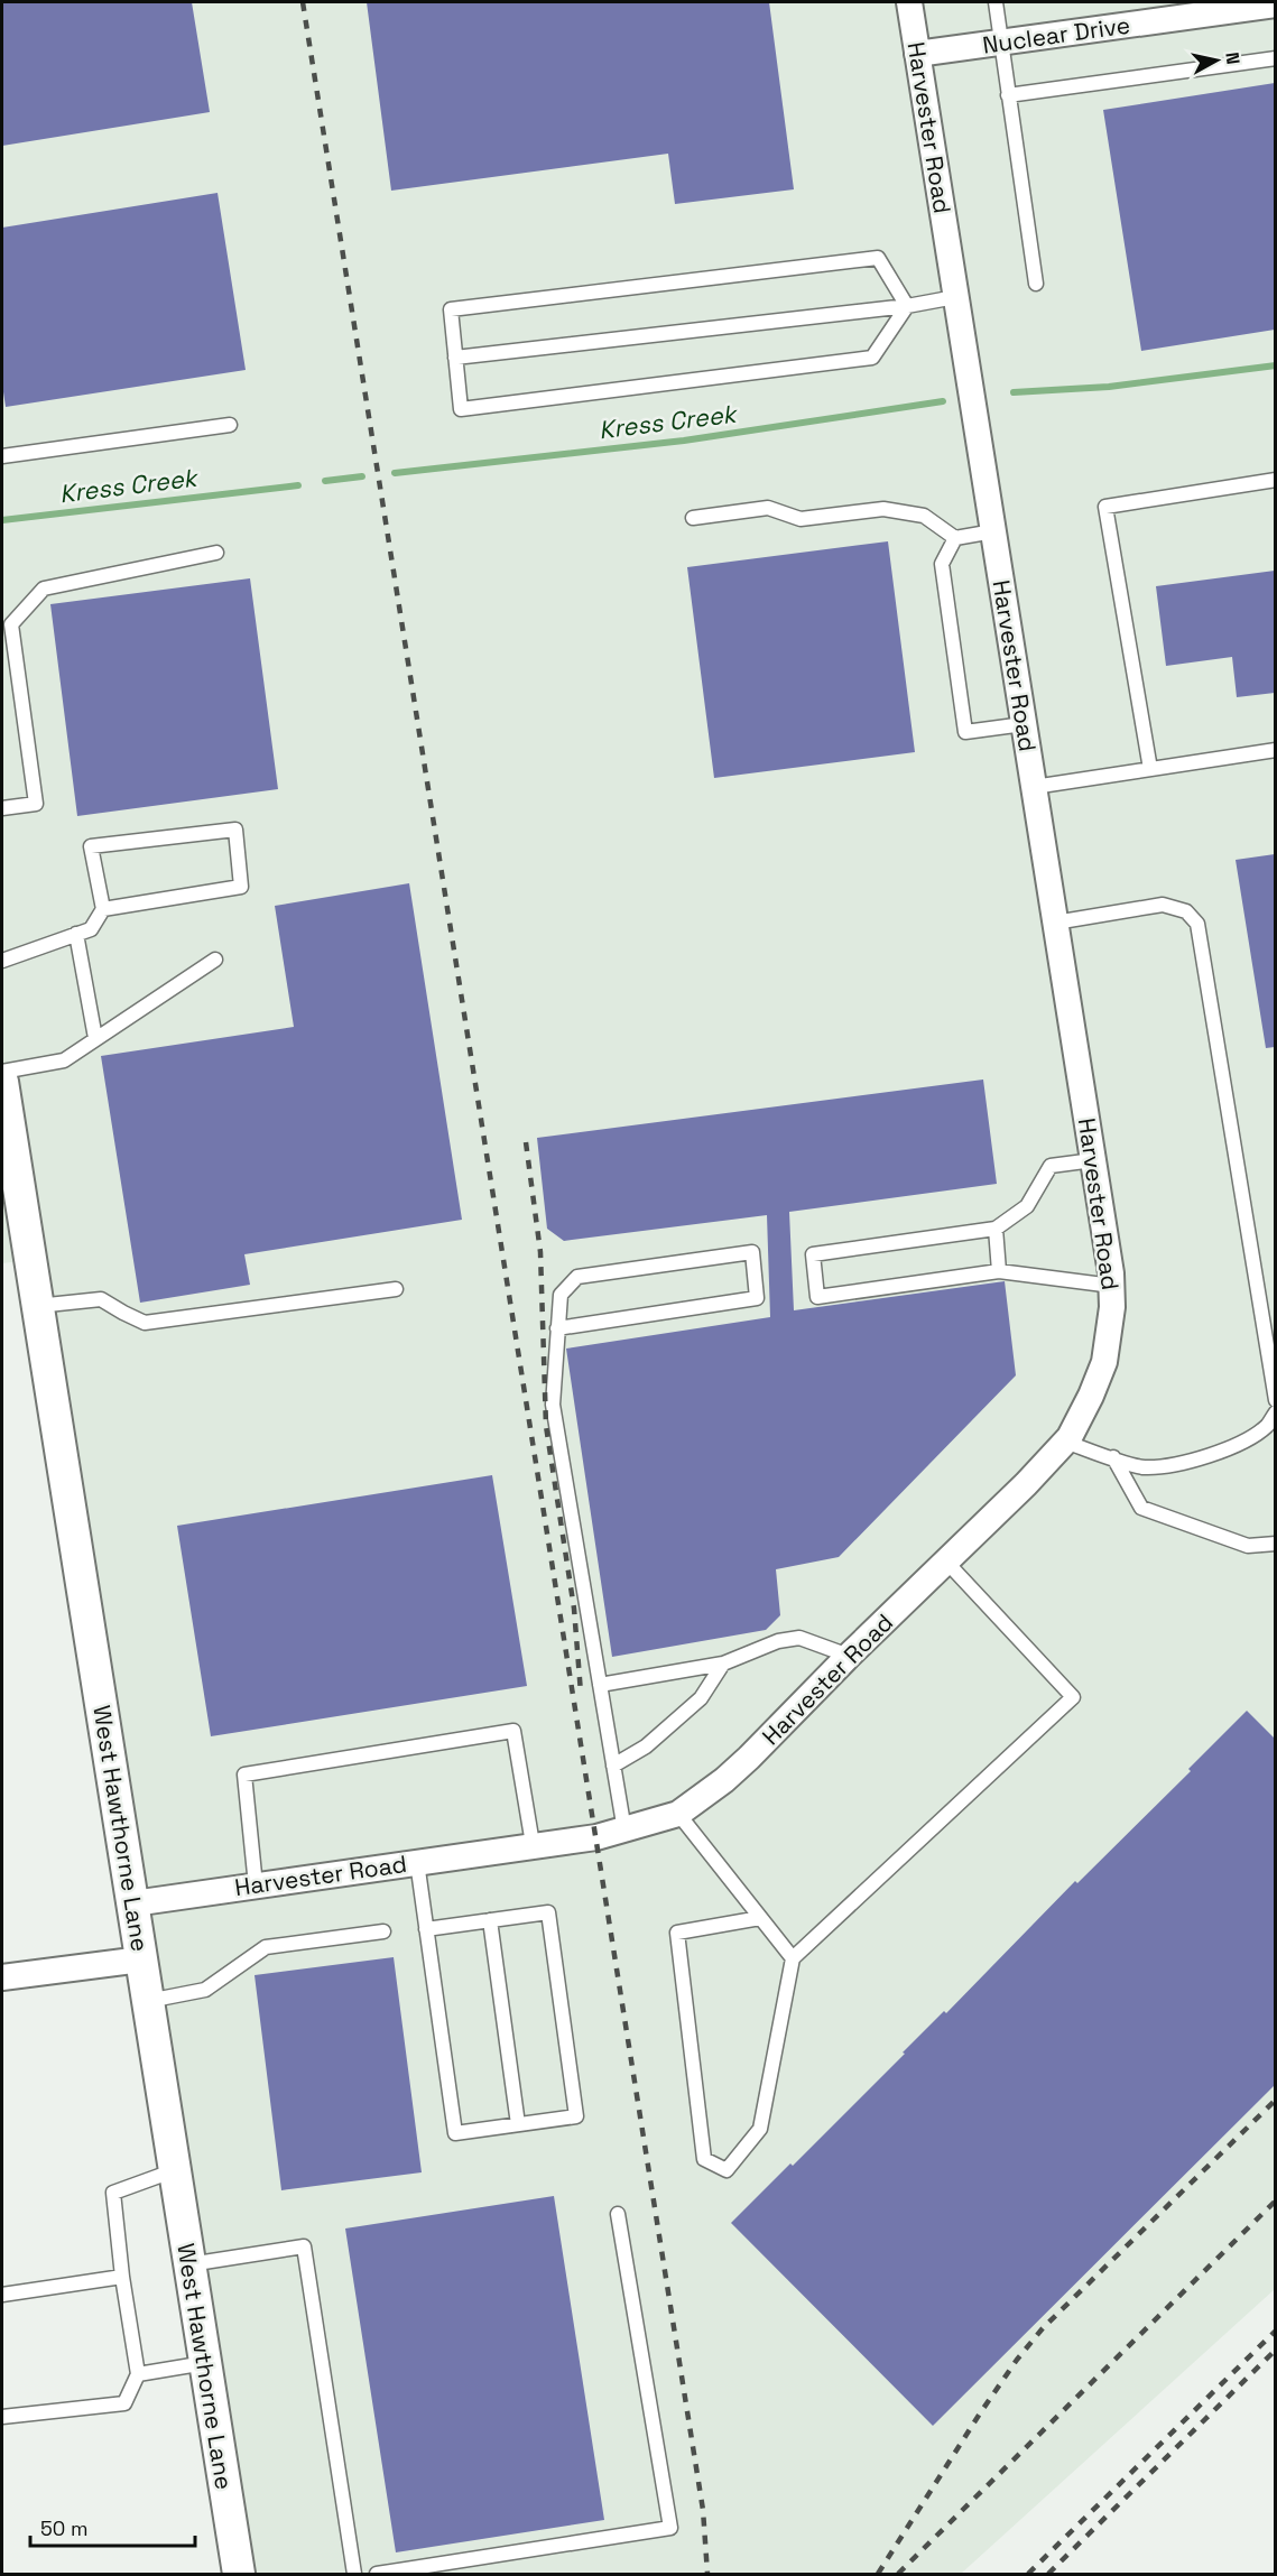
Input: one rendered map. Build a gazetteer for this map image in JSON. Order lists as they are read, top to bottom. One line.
{"streets":{"street":["Nuclear Drive","Harvester Road","West Hawthorne Lane"]},"crossings":[["Nuclear Drive","Harvester Road"],["Harvester Road","West Hawthorne Lane"]],"water":["Kress Creek"],"scale_bar":"50 m","north":"right"}
